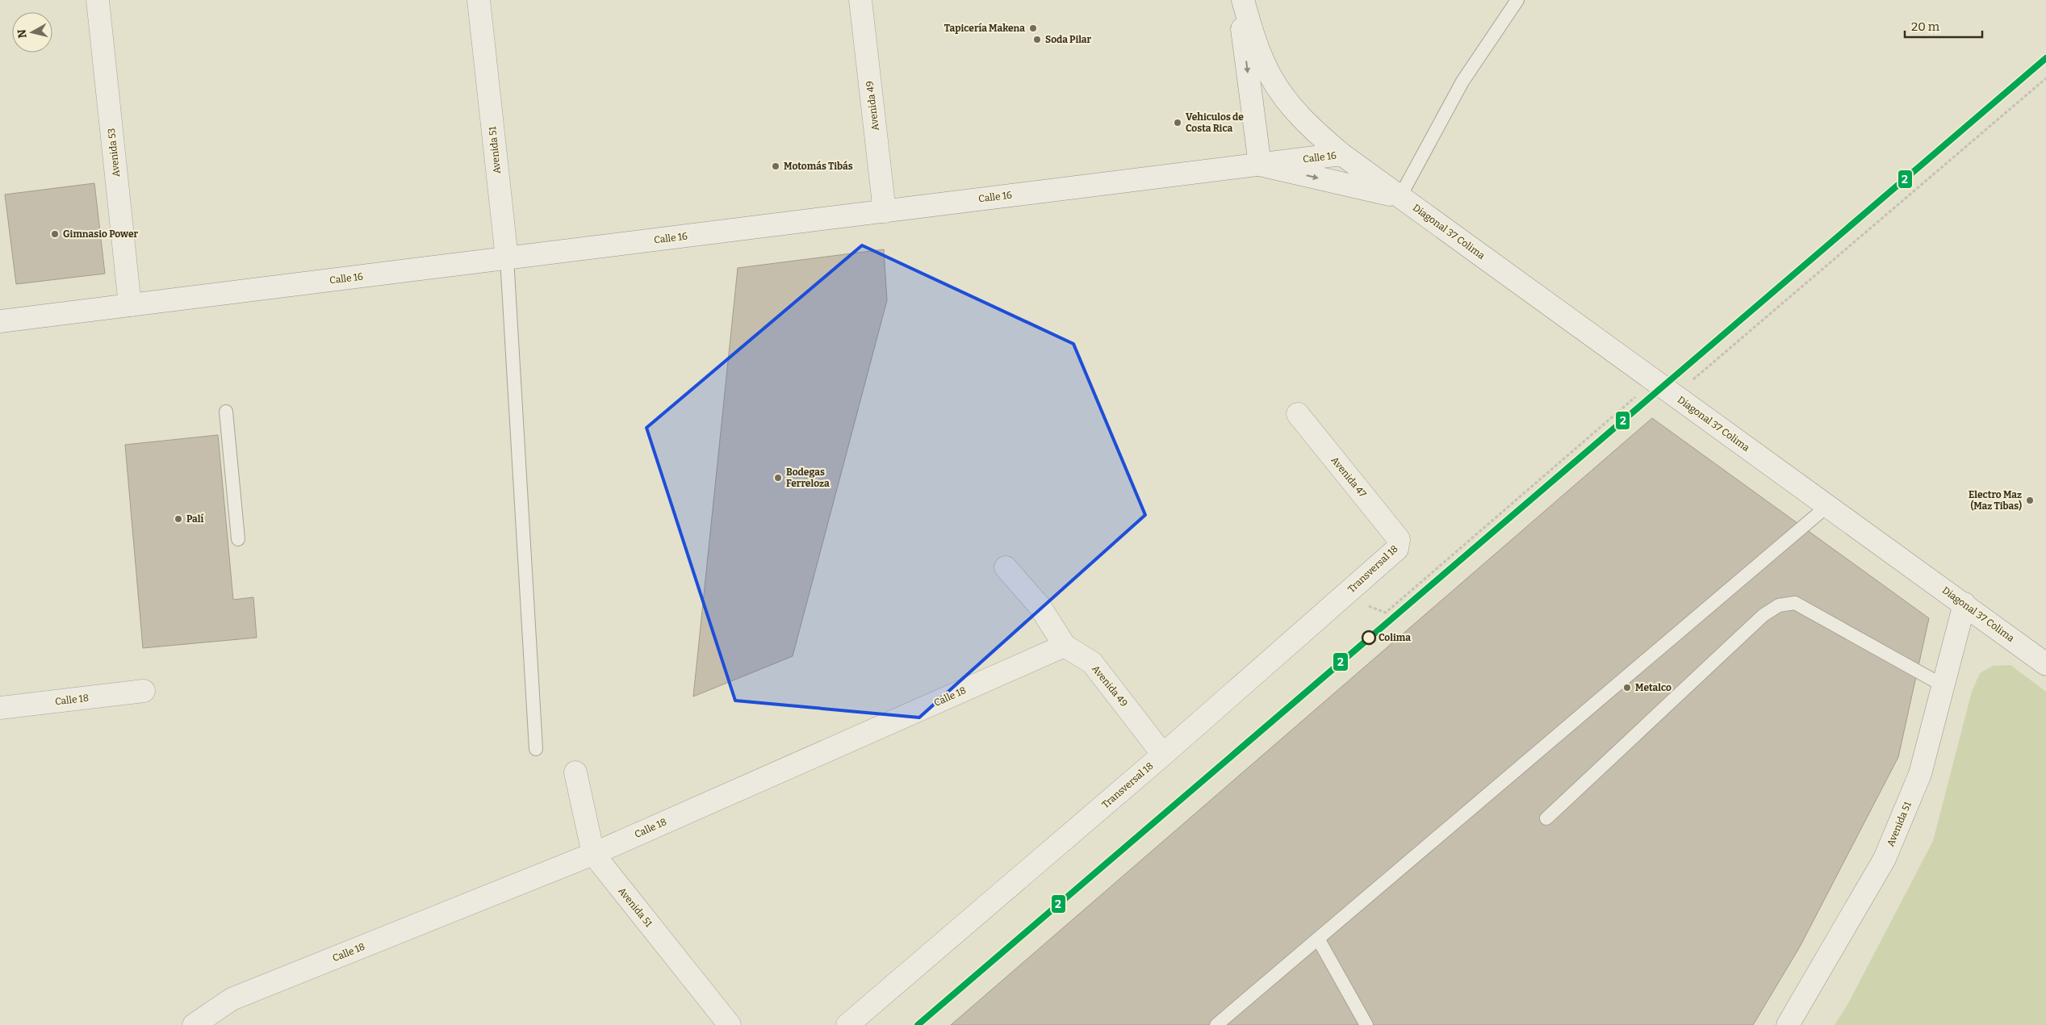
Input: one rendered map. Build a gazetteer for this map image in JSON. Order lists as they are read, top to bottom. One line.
{"streets":{"street":["Avenida 49","Avenida 51","Avenida 53","Calle 16","Diagonal 37 Colima","Avenida 47","Transversal 18","Calle 18"]},"crossings":[["Avenida 49","Calle 16"],["Avenida 49","Transversal 18"],["Avenida 49","Calle 18"],["Avenida 51","Calle 16"],["Avenida 51","Diagonal 37 Colima"],["Avenida 51","Calle 18"],["Avenida 53","Calle 16"],["Calle 16","Diagonal 37 Colima"],["Avenida 47","Transversal 18"]],"places":["Tapicería Makena","Soda Pilar","Vehiculos de Costa Rica","Motomás Tibás","Gimnasio Power","Bodegas Ferreloza","Electro Maz (Maz Tibas)","Palí","Colima","Metalco"],"lines":["transit line 2"],"scale_bar":"20 m","north":"left"}
